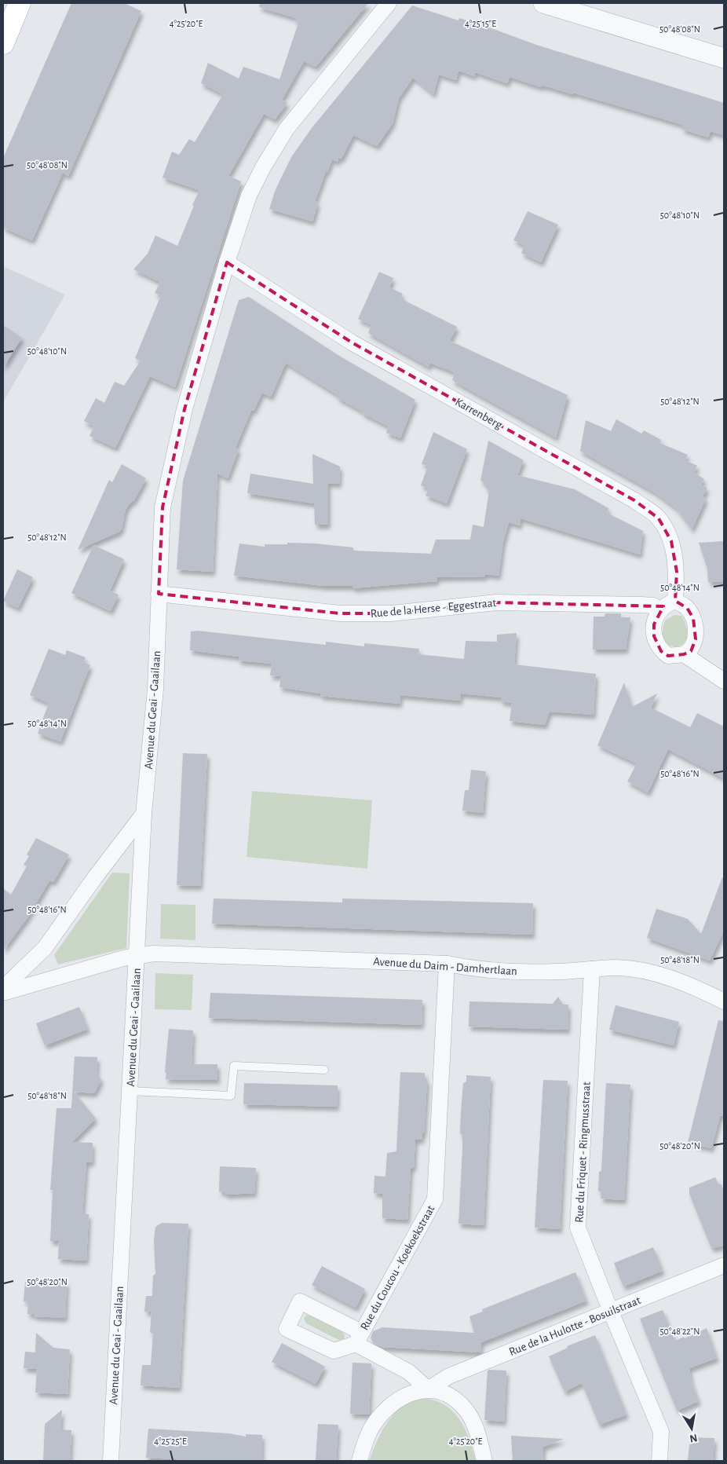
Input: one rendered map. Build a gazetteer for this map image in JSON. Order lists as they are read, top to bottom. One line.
{"streets":{"street":["Karrenberg","Rue de la Herse - Eggestraat","Avenue du Geai - Gaailaan","Avenue du Daim - Damhertlaan","Rue du Friquet - Ringmusstraat","Rue du Coucou - Koekoekstraat","Rue de la Hulotte - Bosuilstraat"]},"crossings":[["Karrenberg","Rue de la Herse - Eggestraat"],["Karrenberg","Avenue du Geai - Gaailaan"],["Rue de la Herse - Eggestraat","Avenue du Geai - Gaailaan"],["Avenue du Geai - Gaailaan","Avenue du Daim - Damhertlaan"],["Avenue du Daim - Damhertlaan","Rue du Friquet - Ringmusstraat"],["Avenue du Daim - Damhertlaan","Rue du Coucou - Koekoekstraat"],["Rue du Friquet - Ringmusstraat","Rue de la Hulotte - Bosuilstraat"],["Rue du Coucou - Koekoekstraat","Rue de la Hulotte - Bosuilstraat"]],"north":"bottom","coordinates":["4°25'20\"E","4°25'15\"E","50°48'08\"N","50°48'10\"N","50°48'12\"N","50°48'14\"N","50°48'16\"N","50°48'18\"N","50°48'20\"N","50°48'22\"N","4°25'25\"E"]}
